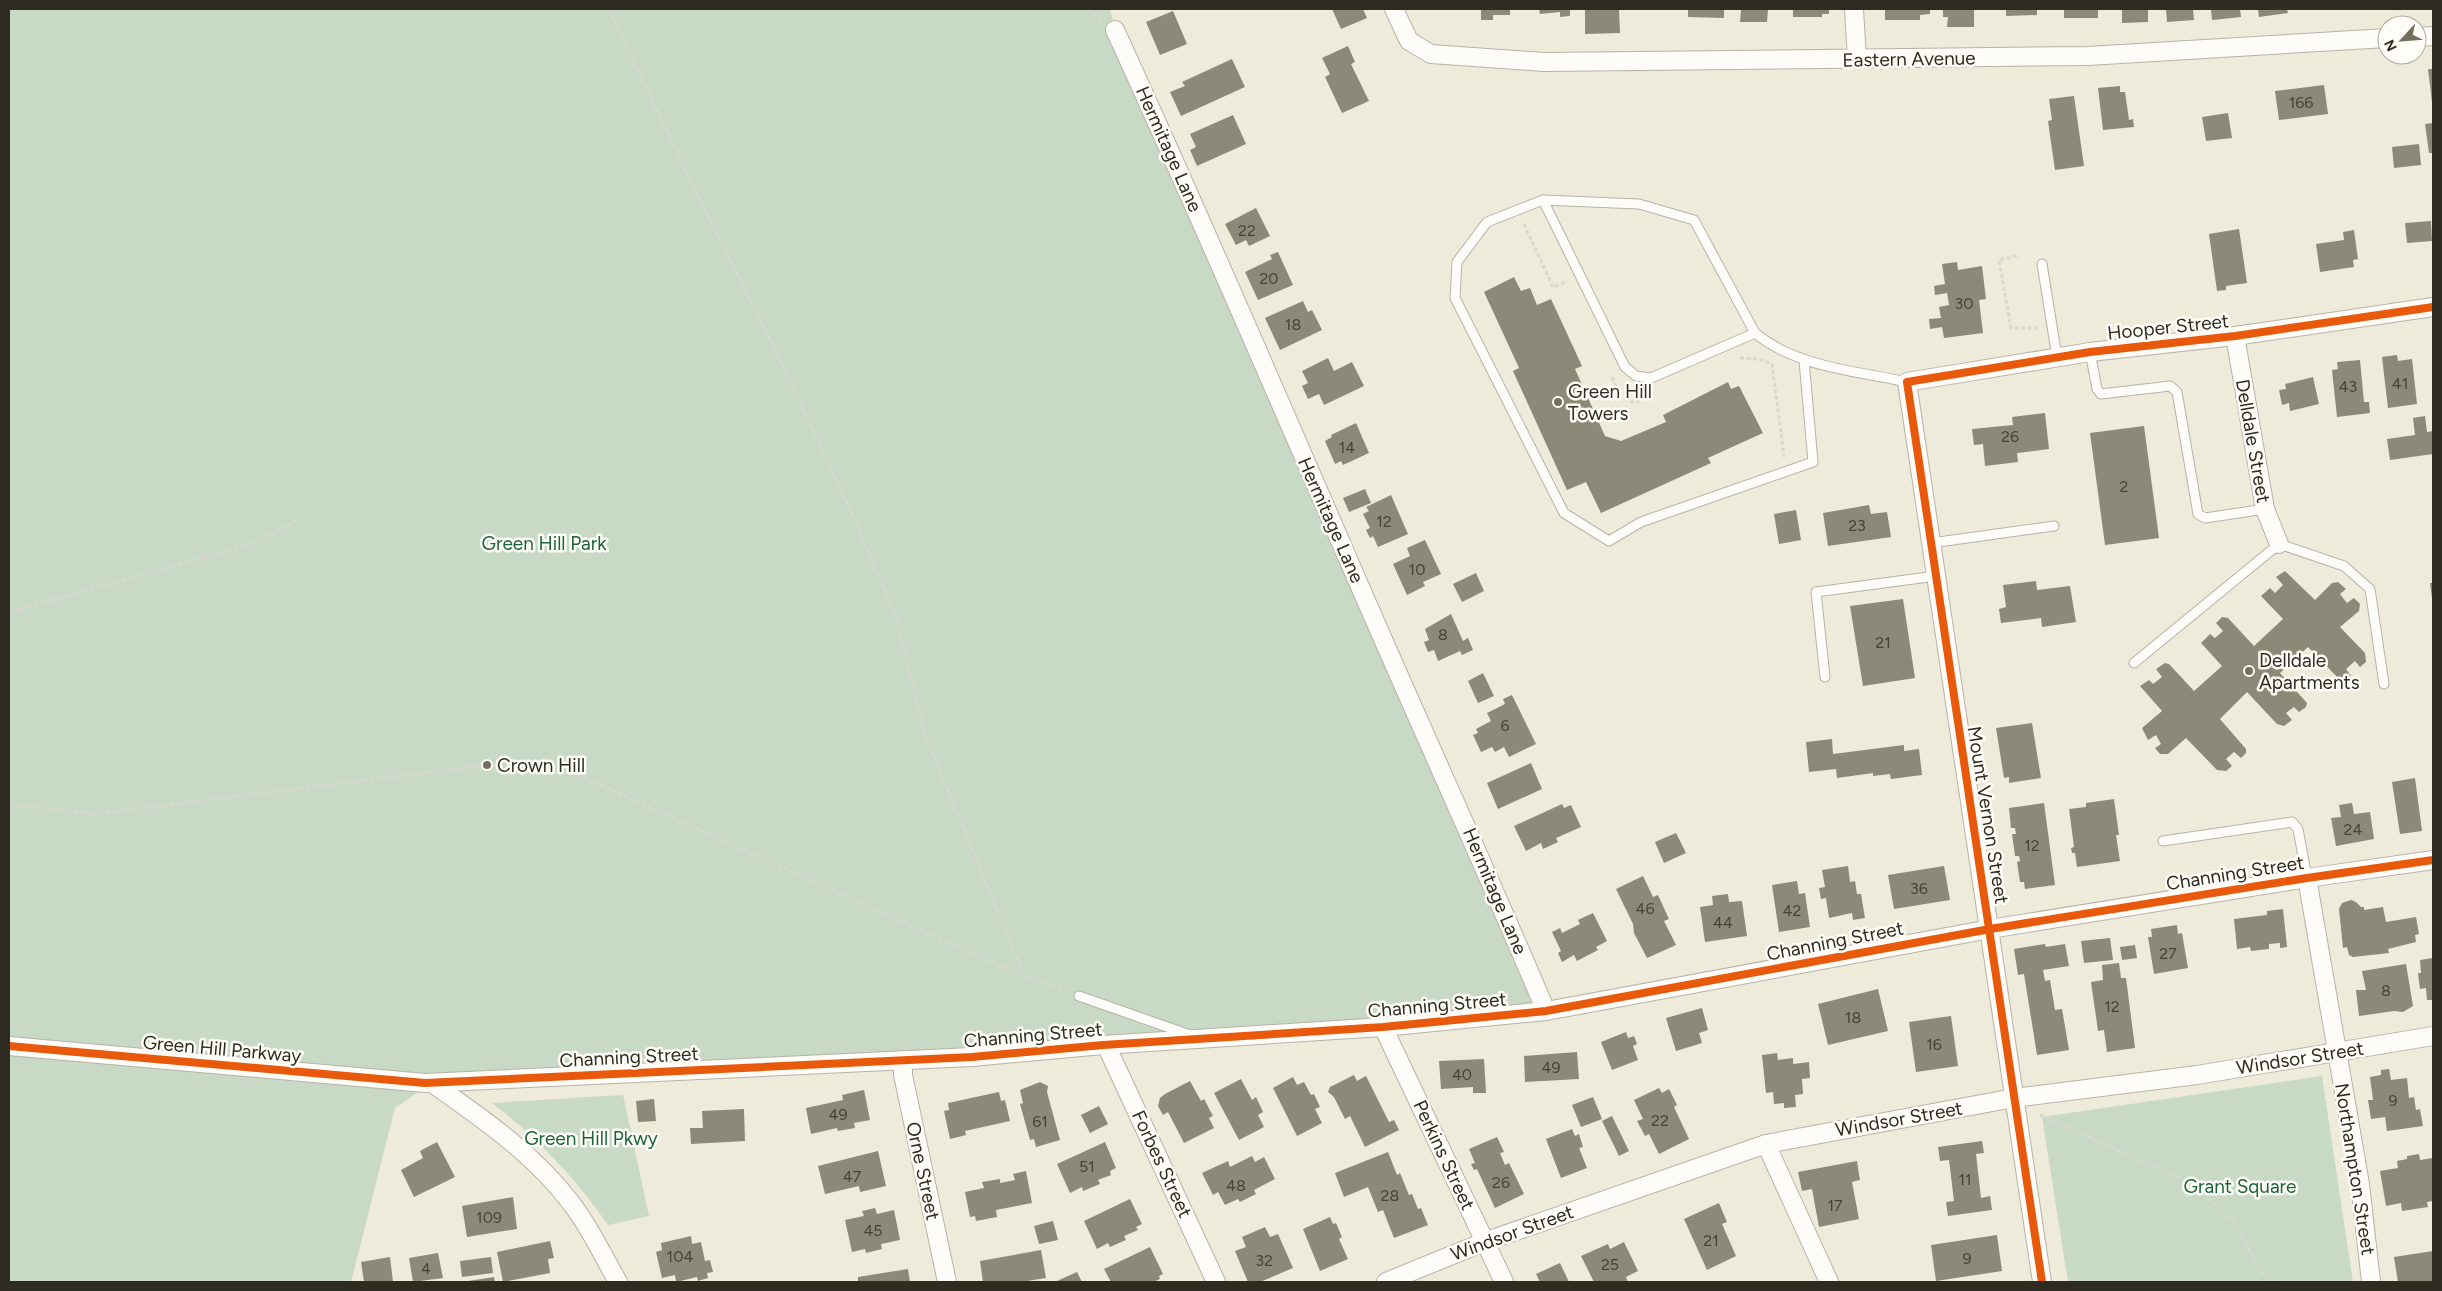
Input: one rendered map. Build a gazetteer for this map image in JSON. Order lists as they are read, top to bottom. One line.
{"streets":{"street":["Eastern Avenue","Hermitage Lane","Hooper Street","Delldale Street","Mount Vernon Street","Channing Street","Green Hill Parkway","Windsor Street","Perkins Street","Forbes Street","Northampton Street","Orne Street"]},"crossings":[["Hermitage Lane","Channing Street"],["Hooper Street","Delldale Street"],["Hooper Street","Mount Vernon Street"],["Mount Vernon Street","Channing Street"],["Mount Vernon Street","Windsor Street"],["Channing Street","Green Hill Parkway"],["Channing Street","Perkins Street"],["Channing Street","Forbes Street"],["Channing Street","Northampton Street"],["Channing Street","Orne Street"],["Windsor Street","Perkins Street"],["Windsor Street","Northampton Street"]],"parks":["Green Hill Park","Green Hill Pkwy","Grant Square"],"places":["Green Hill Towers","Delldale Apartments","Crown Hill"],"house_numbers":["166","22","20","30","18","41","43","26","14","2","12","23","10","8","21","6","24","12","36","46","42","44","27","8","12","18","16","49","40","9","49","22","61","51","47","11","26","48","28","17","109","45","21","104","9","32","25","4"],"north":"bottom left"}
